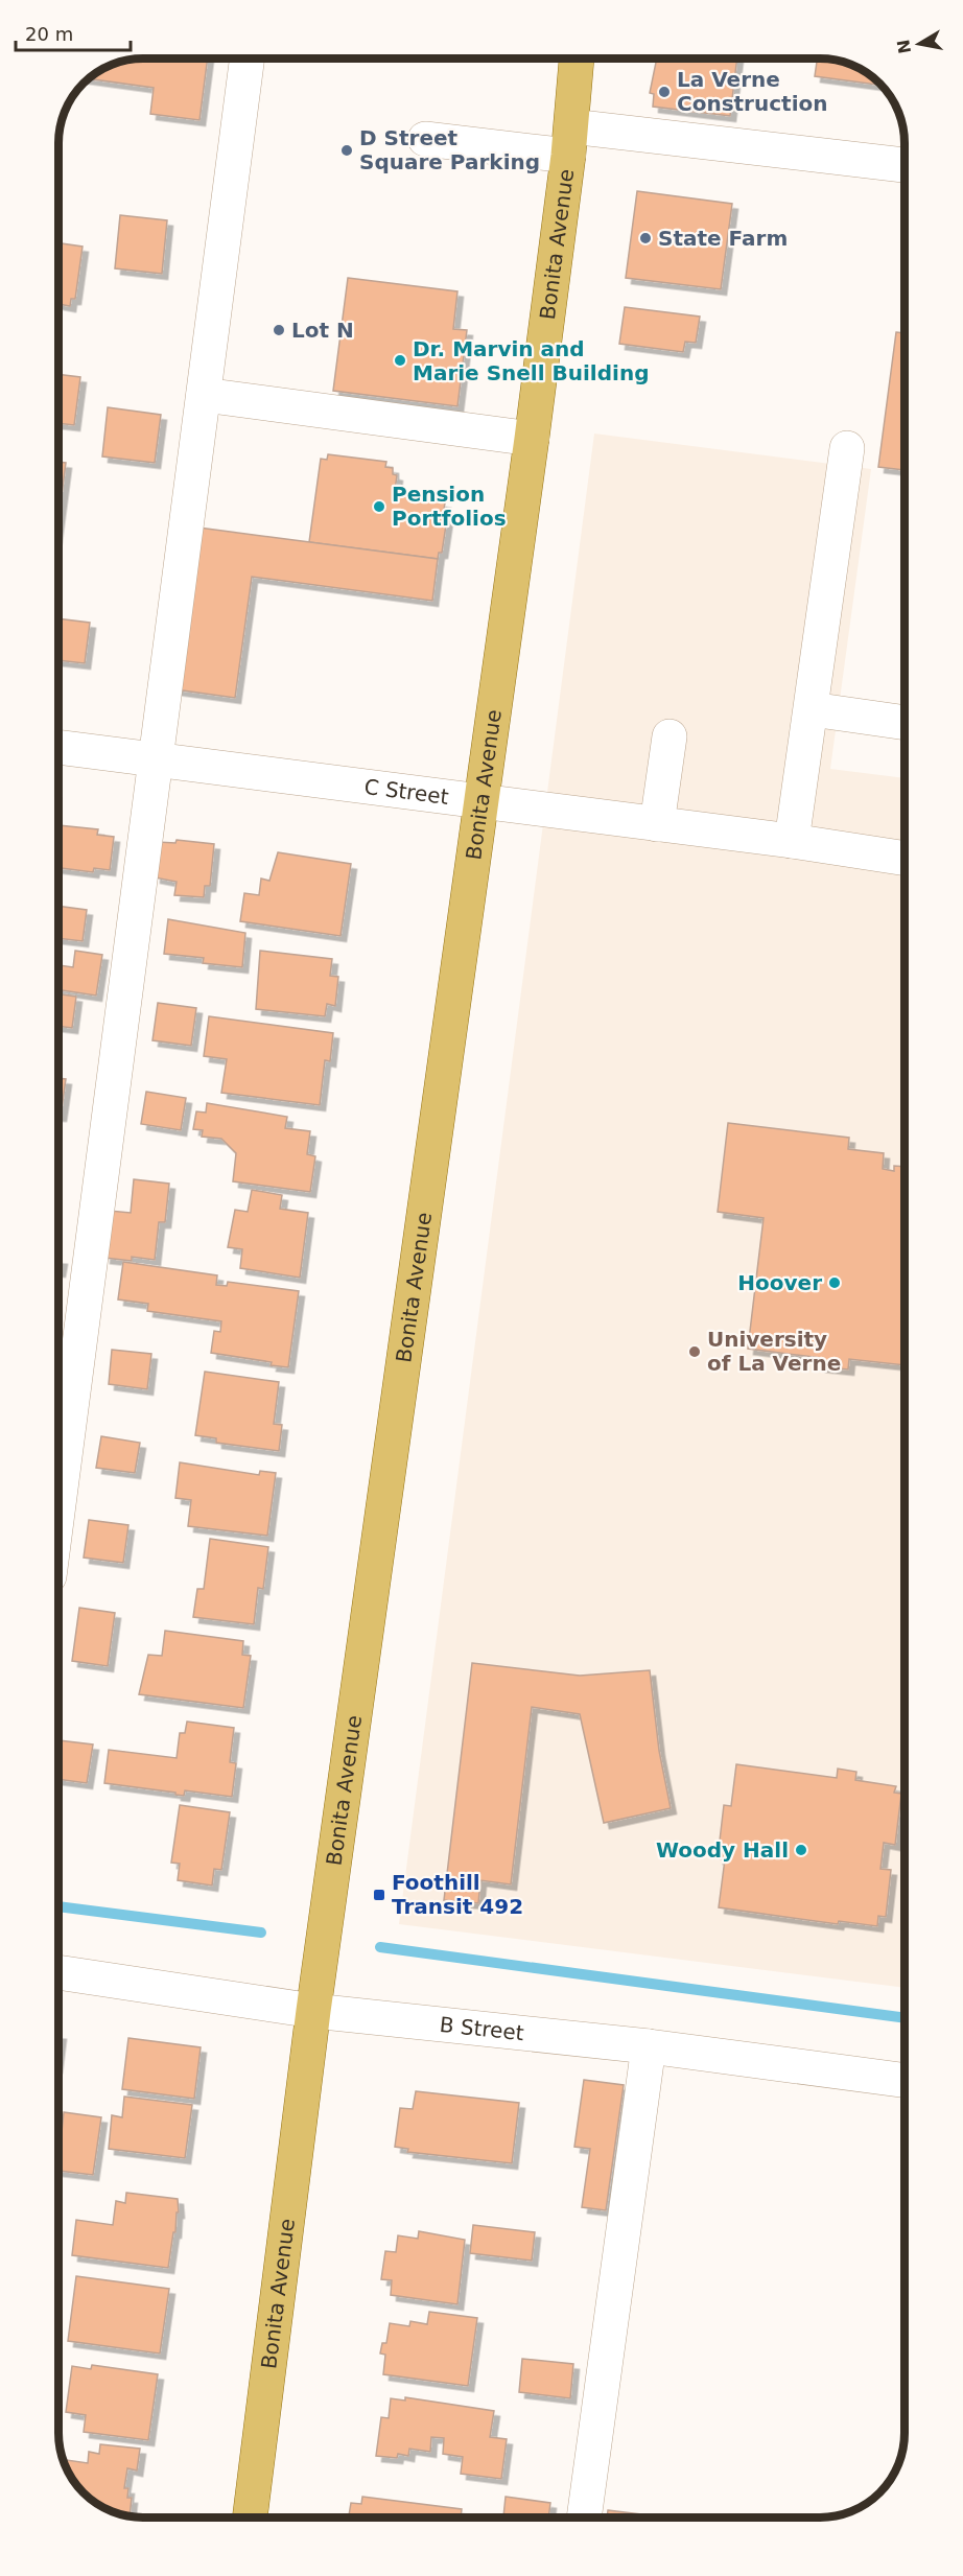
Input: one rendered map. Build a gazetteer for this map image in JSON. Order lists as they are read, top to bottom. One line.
{"streets":{"main road":["Bonita Avenue"],"street":["C Street","B Street"]},"crossings":[["Bonita Avenue","C Street"],["Bonita Avenue","B Street"]],"places":{"other":["La Verne Construction","D Street Square Parking","State Farm","Lot N","Dr. Marvin and Marie Snell Building","Pension Portfolios","Hoover","University of La Verne","Woody Hall"],"transit":["Foothill Transit 492"]},"scale_bar":"20 m","north":"left"}
